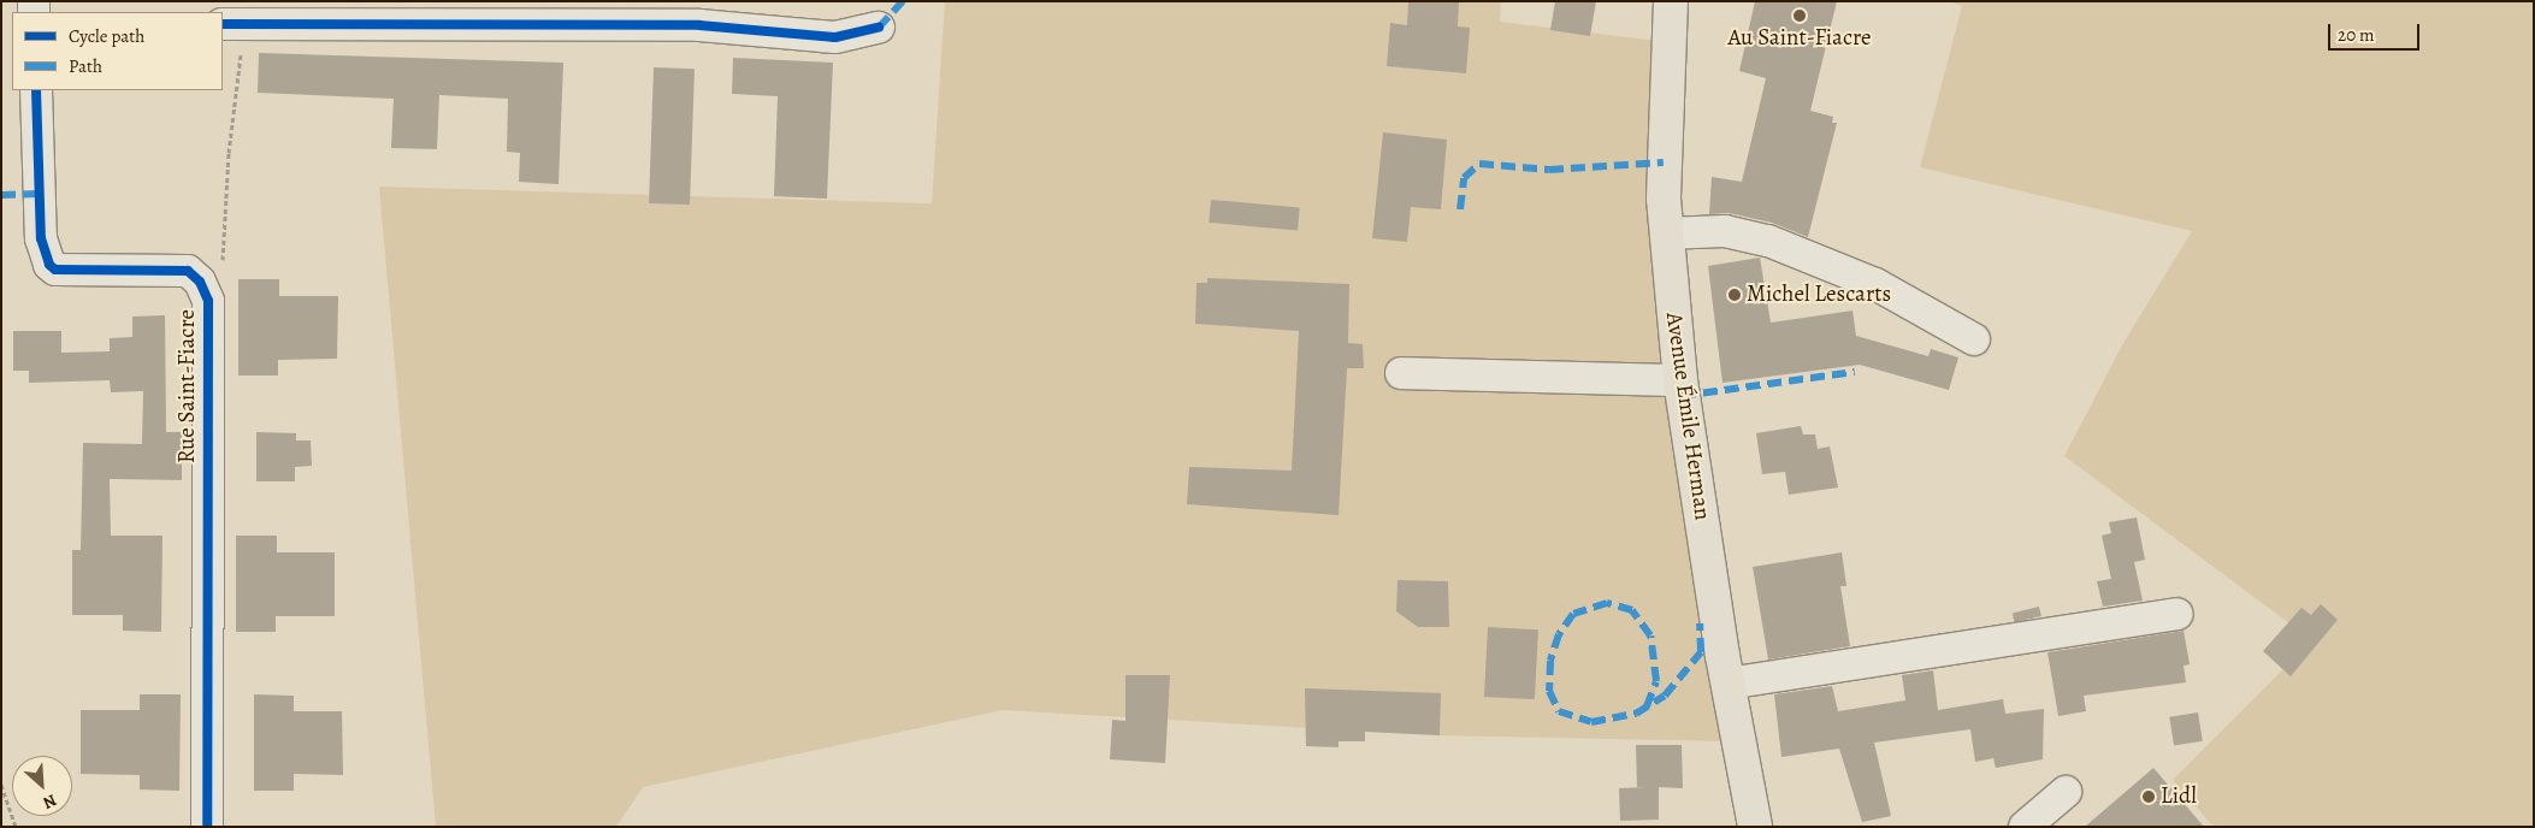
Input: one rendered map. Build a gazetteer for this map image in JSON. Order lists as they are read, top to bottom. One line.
{"streets":{"main road":["Avenue Émile Herman"],"street":["Rue Saint-Fiacre"]},"places":["Au Saint-Fiacre","Michel Lescarts","Lidl"],"legend":["Cycle path","Path"],"scale_bar":"20 m","north":"bottom right"}
